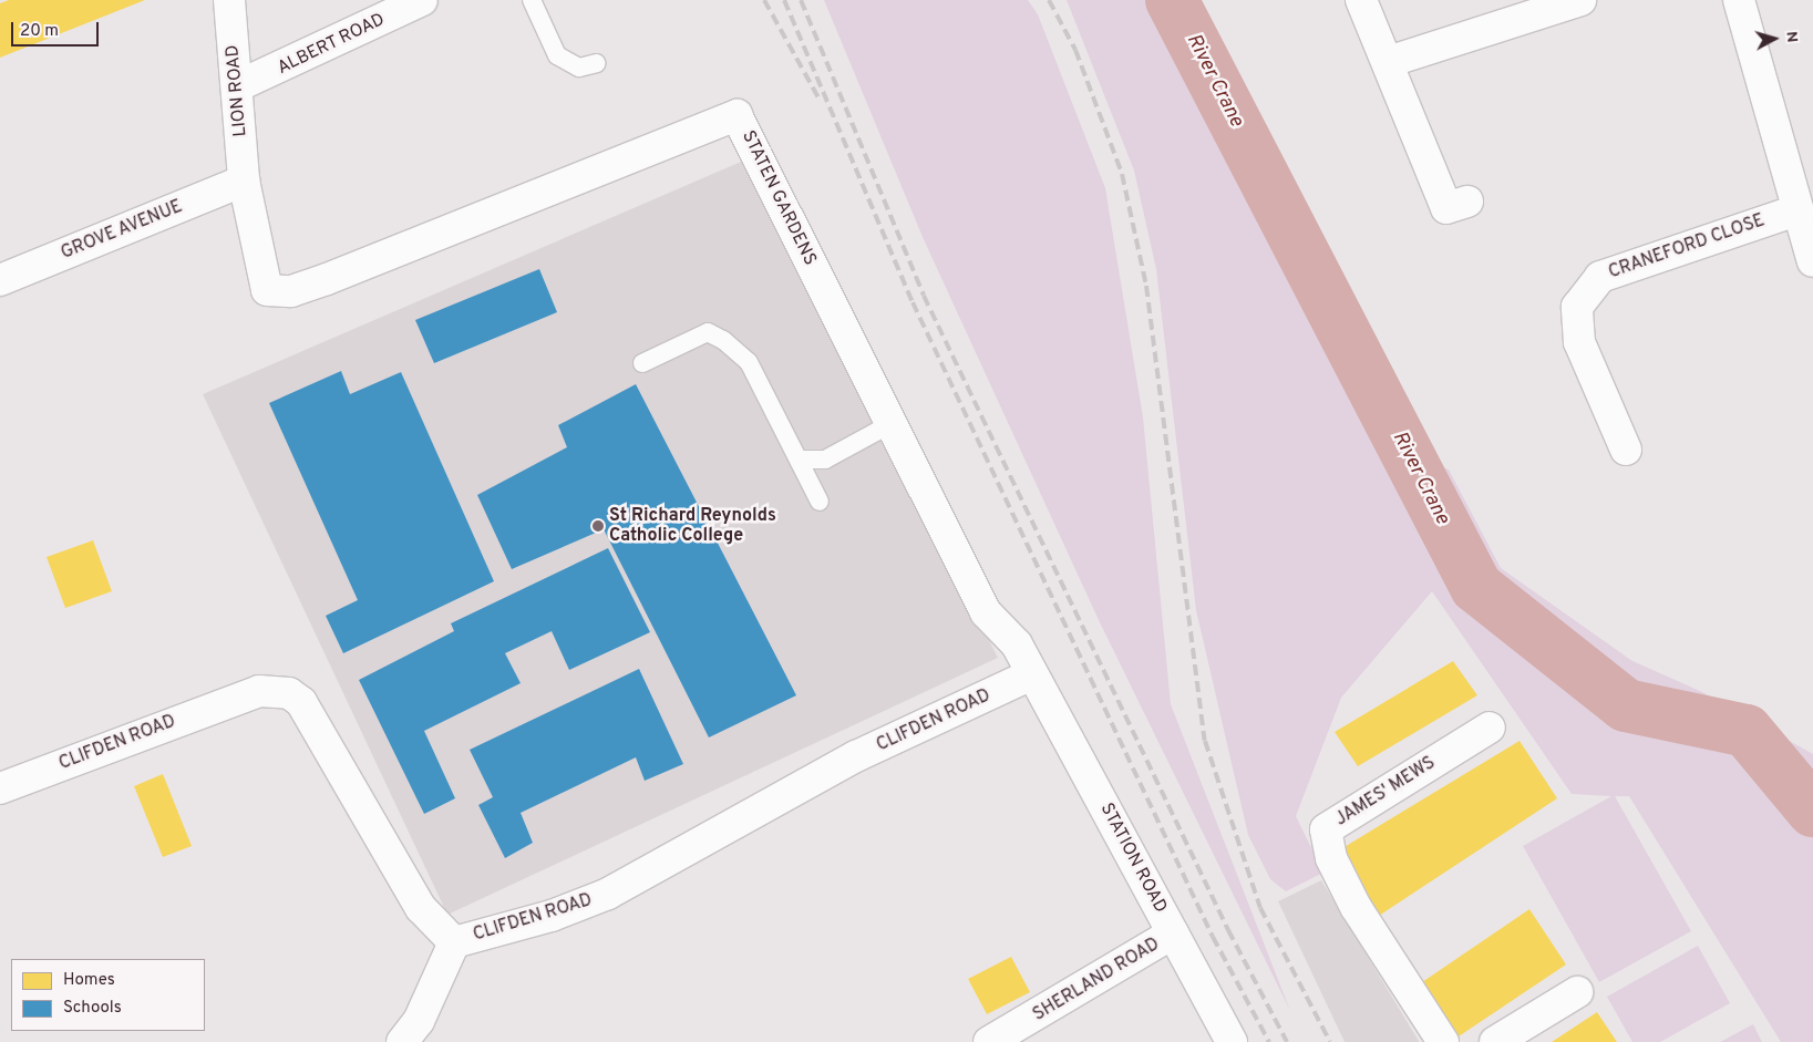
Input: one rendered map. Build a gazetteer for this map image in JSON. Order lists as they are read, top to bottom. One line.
{"streets":{"street":["ALBERT ROAD","LION ROAD","STATEN GARDENS","GROVE AVENUE","CRANEFORD CLOSE","CLIFDEN ROAD","JAMES' MEWS","STATION ROAD","SHERLAND ROAD"]},"crossings":[["ALBERT ROAD","LION ROAD"],["LION ROAD","STATEN GARDENS"],["LION ROAD","GROVE AVENUE"],["STATEN GARDENS","GROVE AVENUE"],["STATEN GARDENS","CLIFDEN ROAD"],["STATEN GARDENS","STATION ROAD"],["CLIFDEN ROAD","STATION ROAD"],["STATION ROAD","SHERLAND ROAD"]],"water":["River Crane"],"places":["St Richard Reynolds Catholic College"],"legend":["Homes","Schools"],"scale_bar":"20 m","north":"right"}
